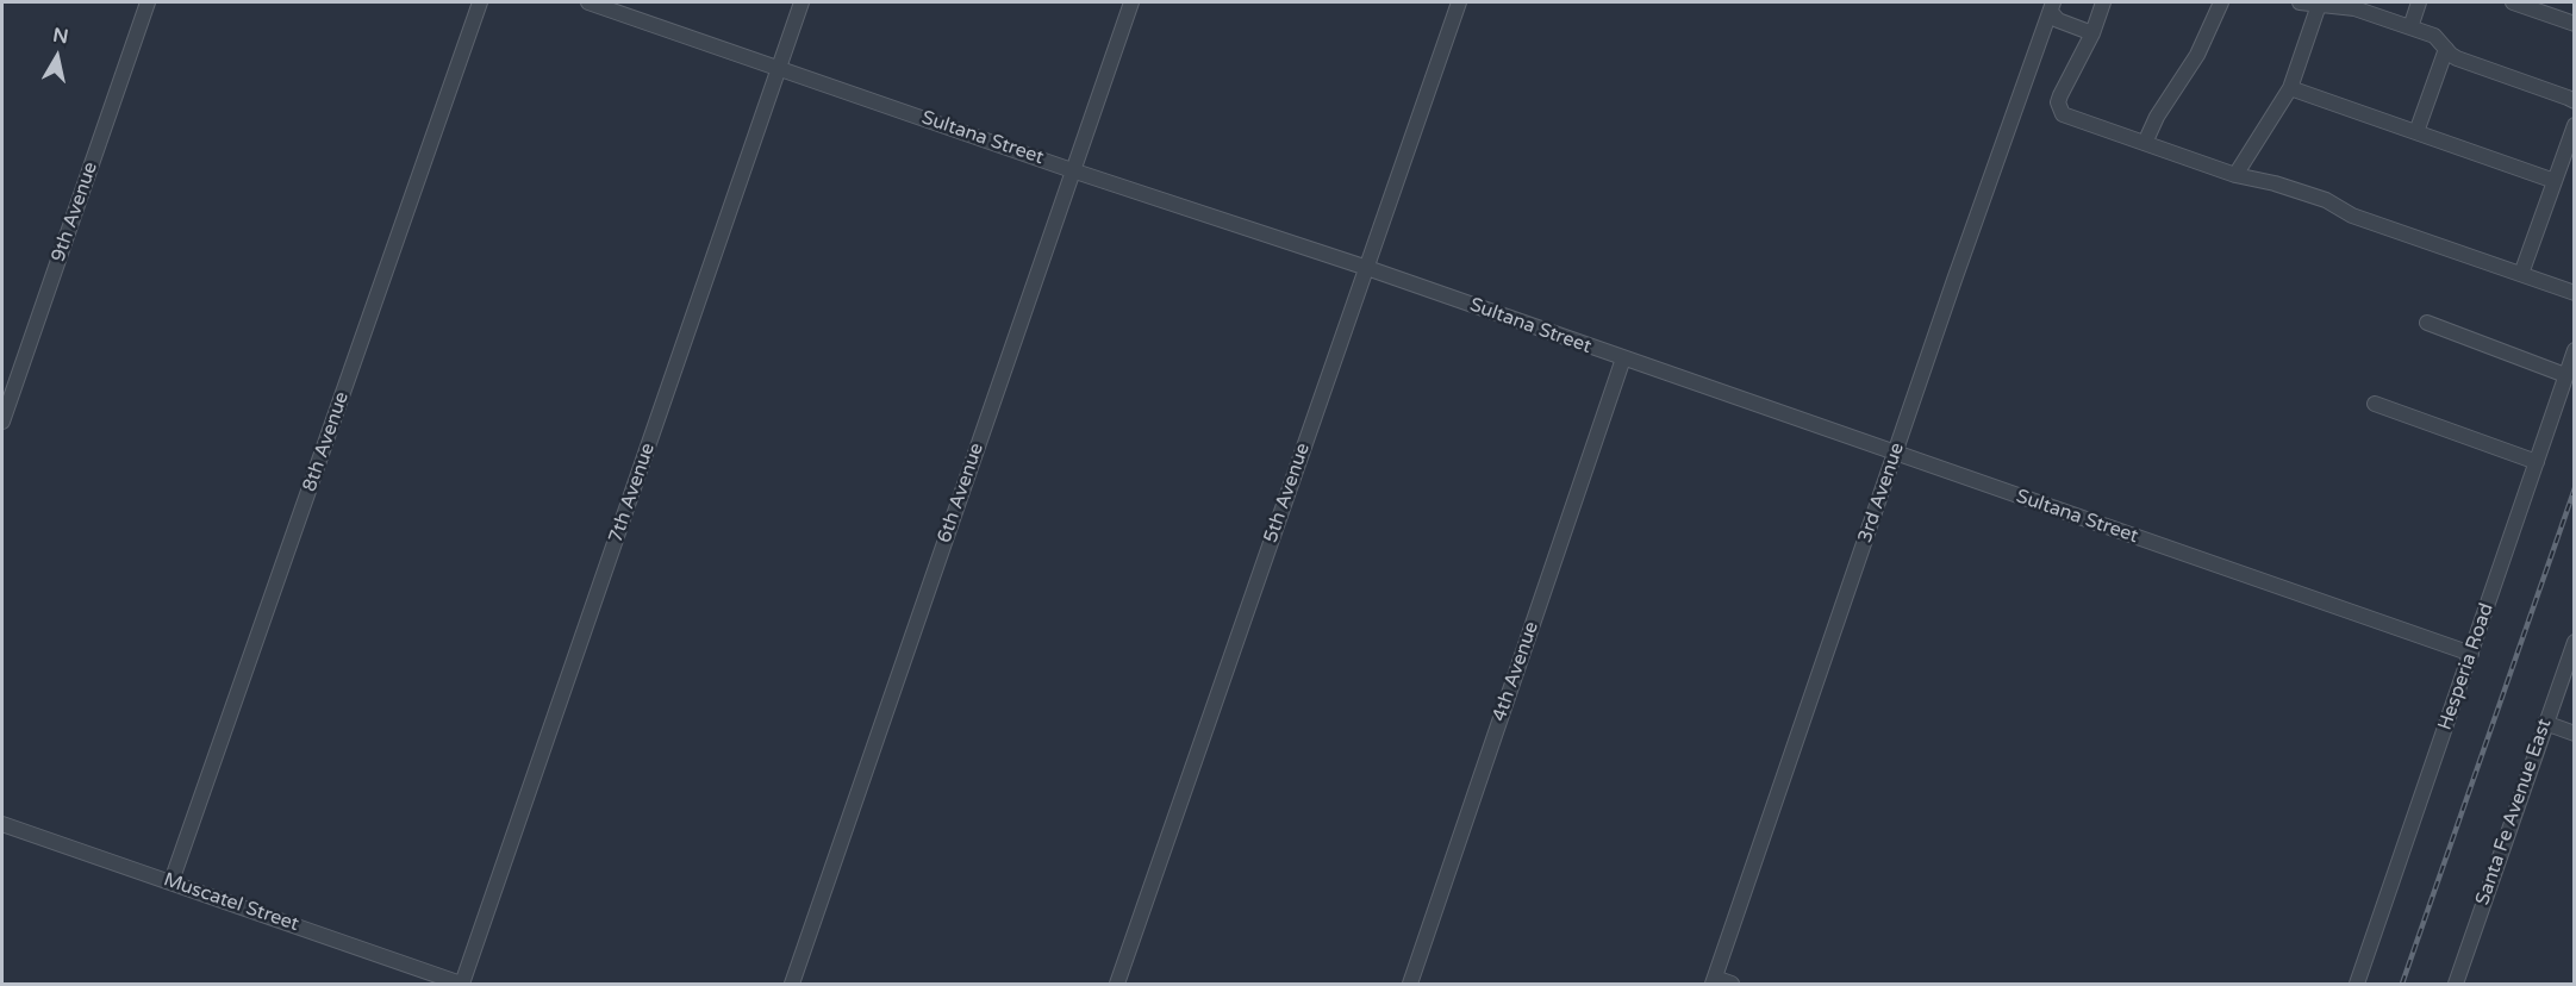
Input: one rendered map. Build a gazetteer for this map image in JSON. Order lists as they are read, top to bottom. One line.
{"streets":{"street":["Sultana Street","9th Avenue","8th Avenue","7th Avenue","6th Avenue","5th Avenue","3rd Avenue","Hesperia Road","4th Avenue","Santa Fe Avenue East","Muscatel Street"]},"crossings":[["Sultana Street","7th Avenue"],["Sultana Street","6th Avenue"],["Sultana Street","5th Avenue"],["Sultana Street","3rd Avenue"],["Sultana Street","Hesperia Road"],["Sultana Street","4th Avenue"],["8th Avenue","Muscatel Street"],["7th Avenue","Muscatel Street"]],"north":"top"}
